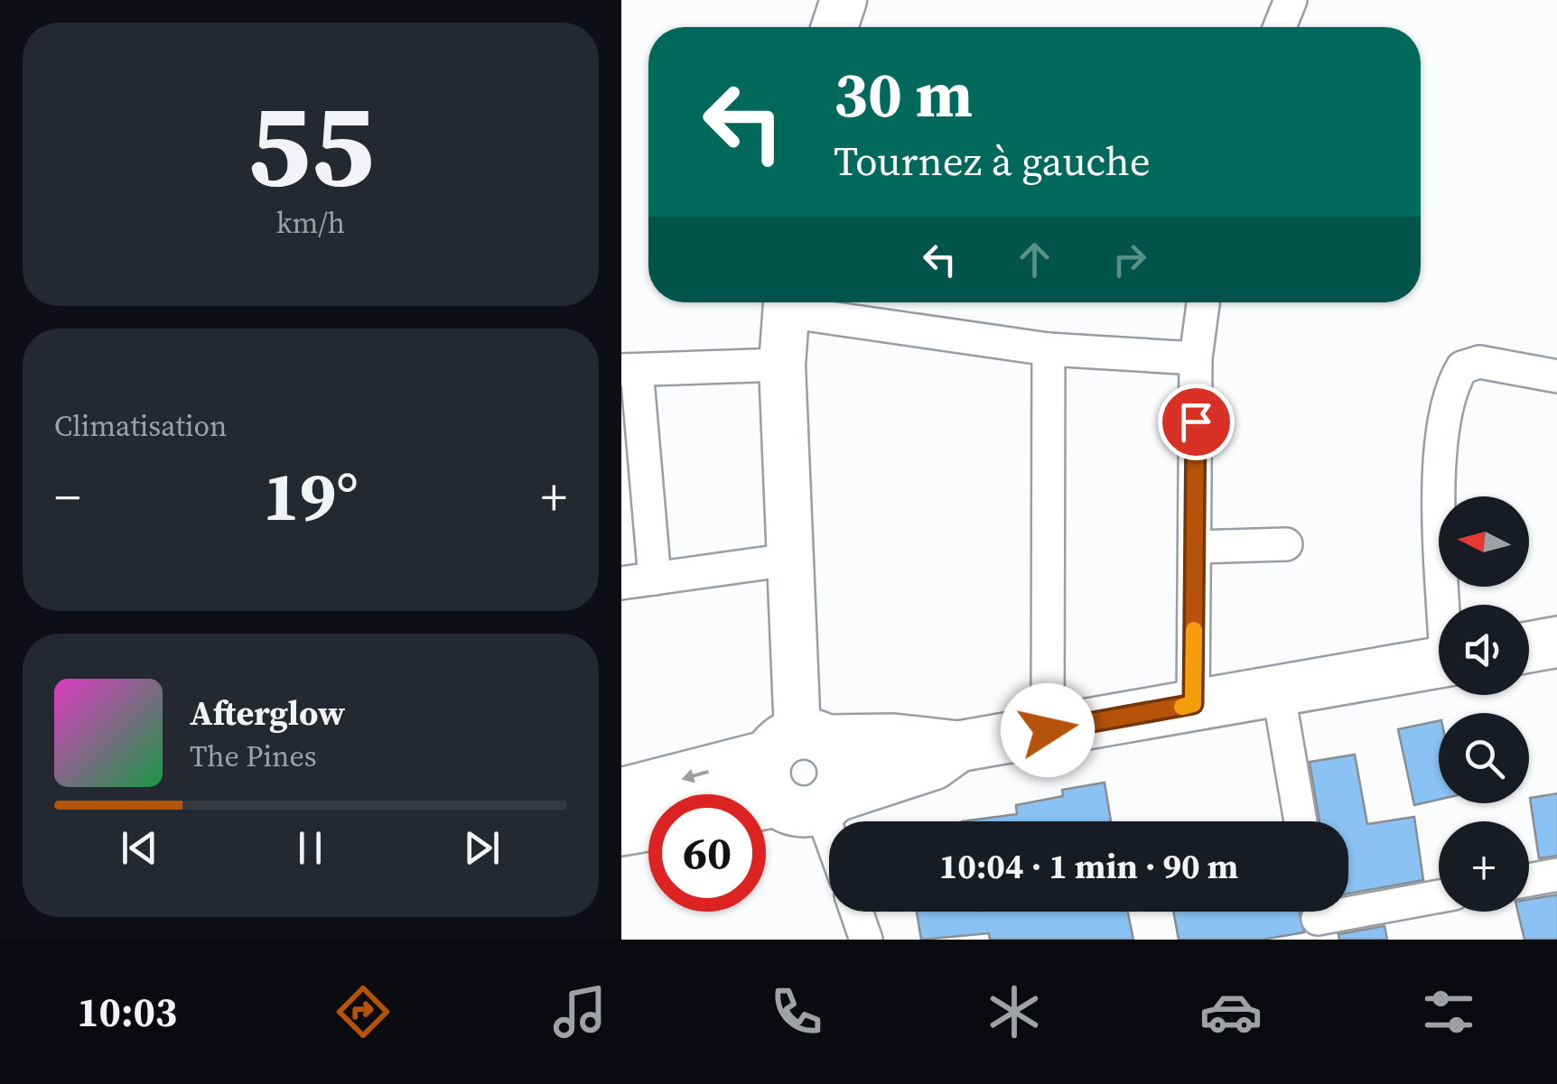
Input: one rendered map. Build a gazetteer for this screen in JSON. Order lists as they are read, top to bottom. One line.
{"north":"left","page":{"tile":[["55","km/h"],"Climatisation"],"turn":["30 m","Tournez à gauche"],"heat":["−","19°","+"],"map_buttons":"+","song":["Afterglow","The Pines"],"limit":"60","trip":"10:04 · 1 min · 90 m","tabs":"10:03"}}
